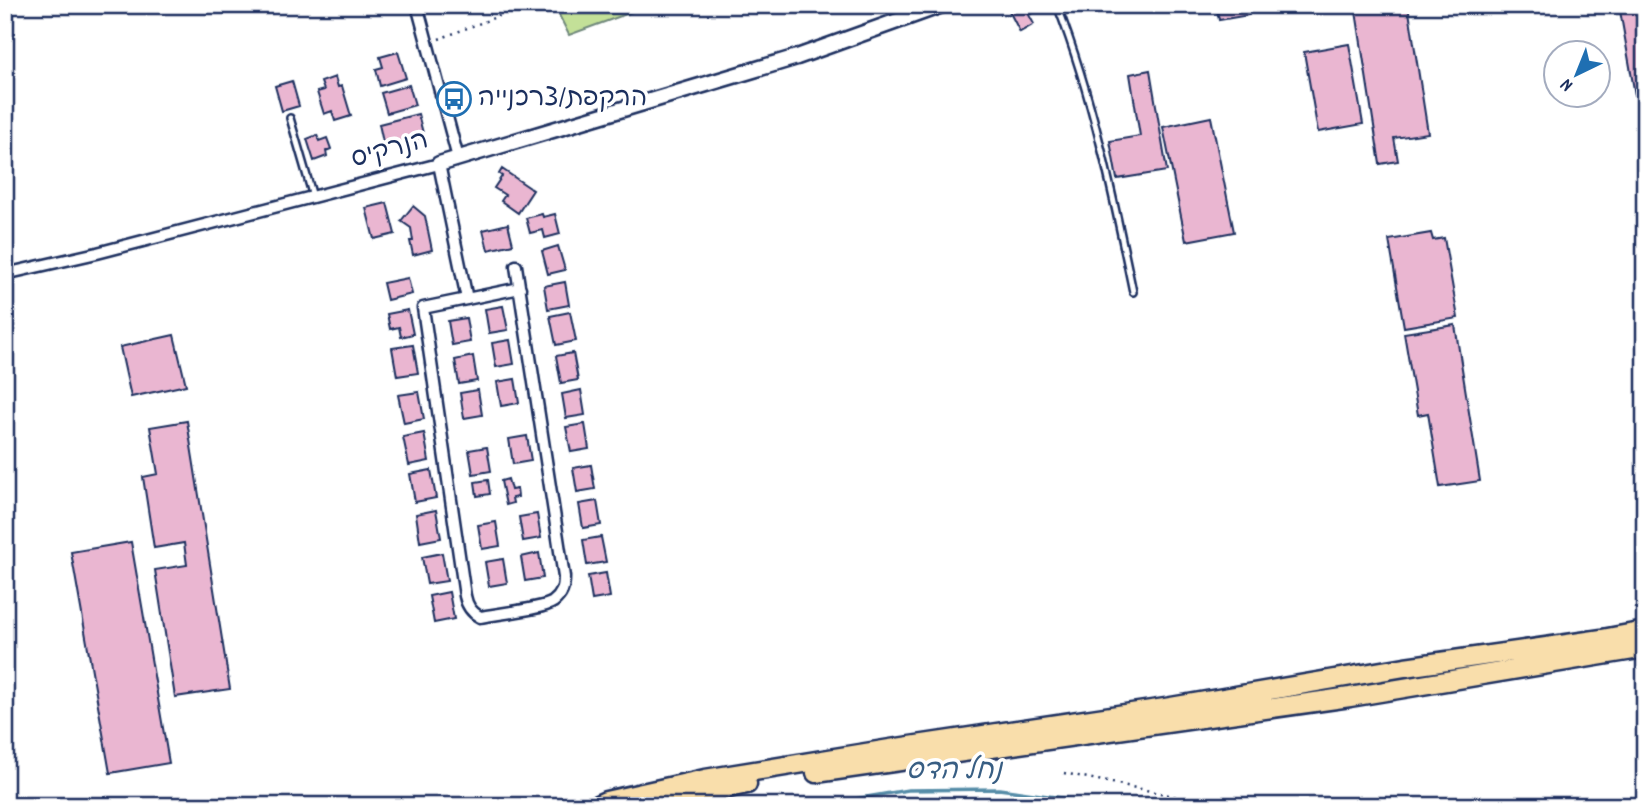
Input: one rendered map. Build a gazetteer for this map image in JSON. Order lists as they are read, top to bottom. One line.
{"streets":{"street":["הנרקיס"]},"water":["נחל הדס"],"places":{"bus stop":["הרקפת/צרכנייה"]},"north":"bottom left"}
